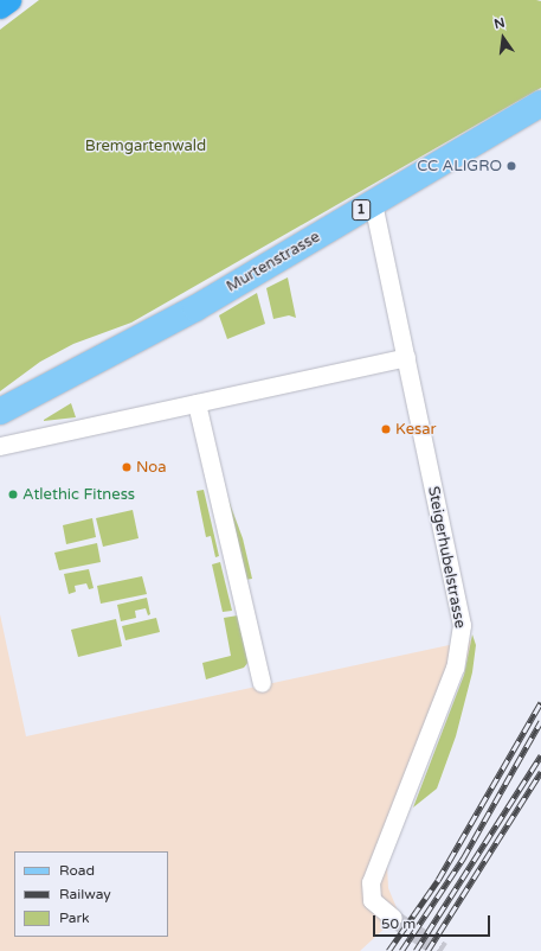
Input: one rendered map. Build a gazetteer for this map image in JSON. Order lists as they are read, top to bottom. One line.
{"streets":{"main road":["1","Murtenstrasse"],"street":["Steigerhubelstrasse"]},"crossings":[["Murtenstrasse","Steigerhubelstrasse"]],"parks":["Bremgartenwald"],"places":["CC ALIGRO","Kesar","Noa","Atlethic Fitness"],"legend":["Road","Railway","Park"],"scale_bar":"50 m","north":"top"}
